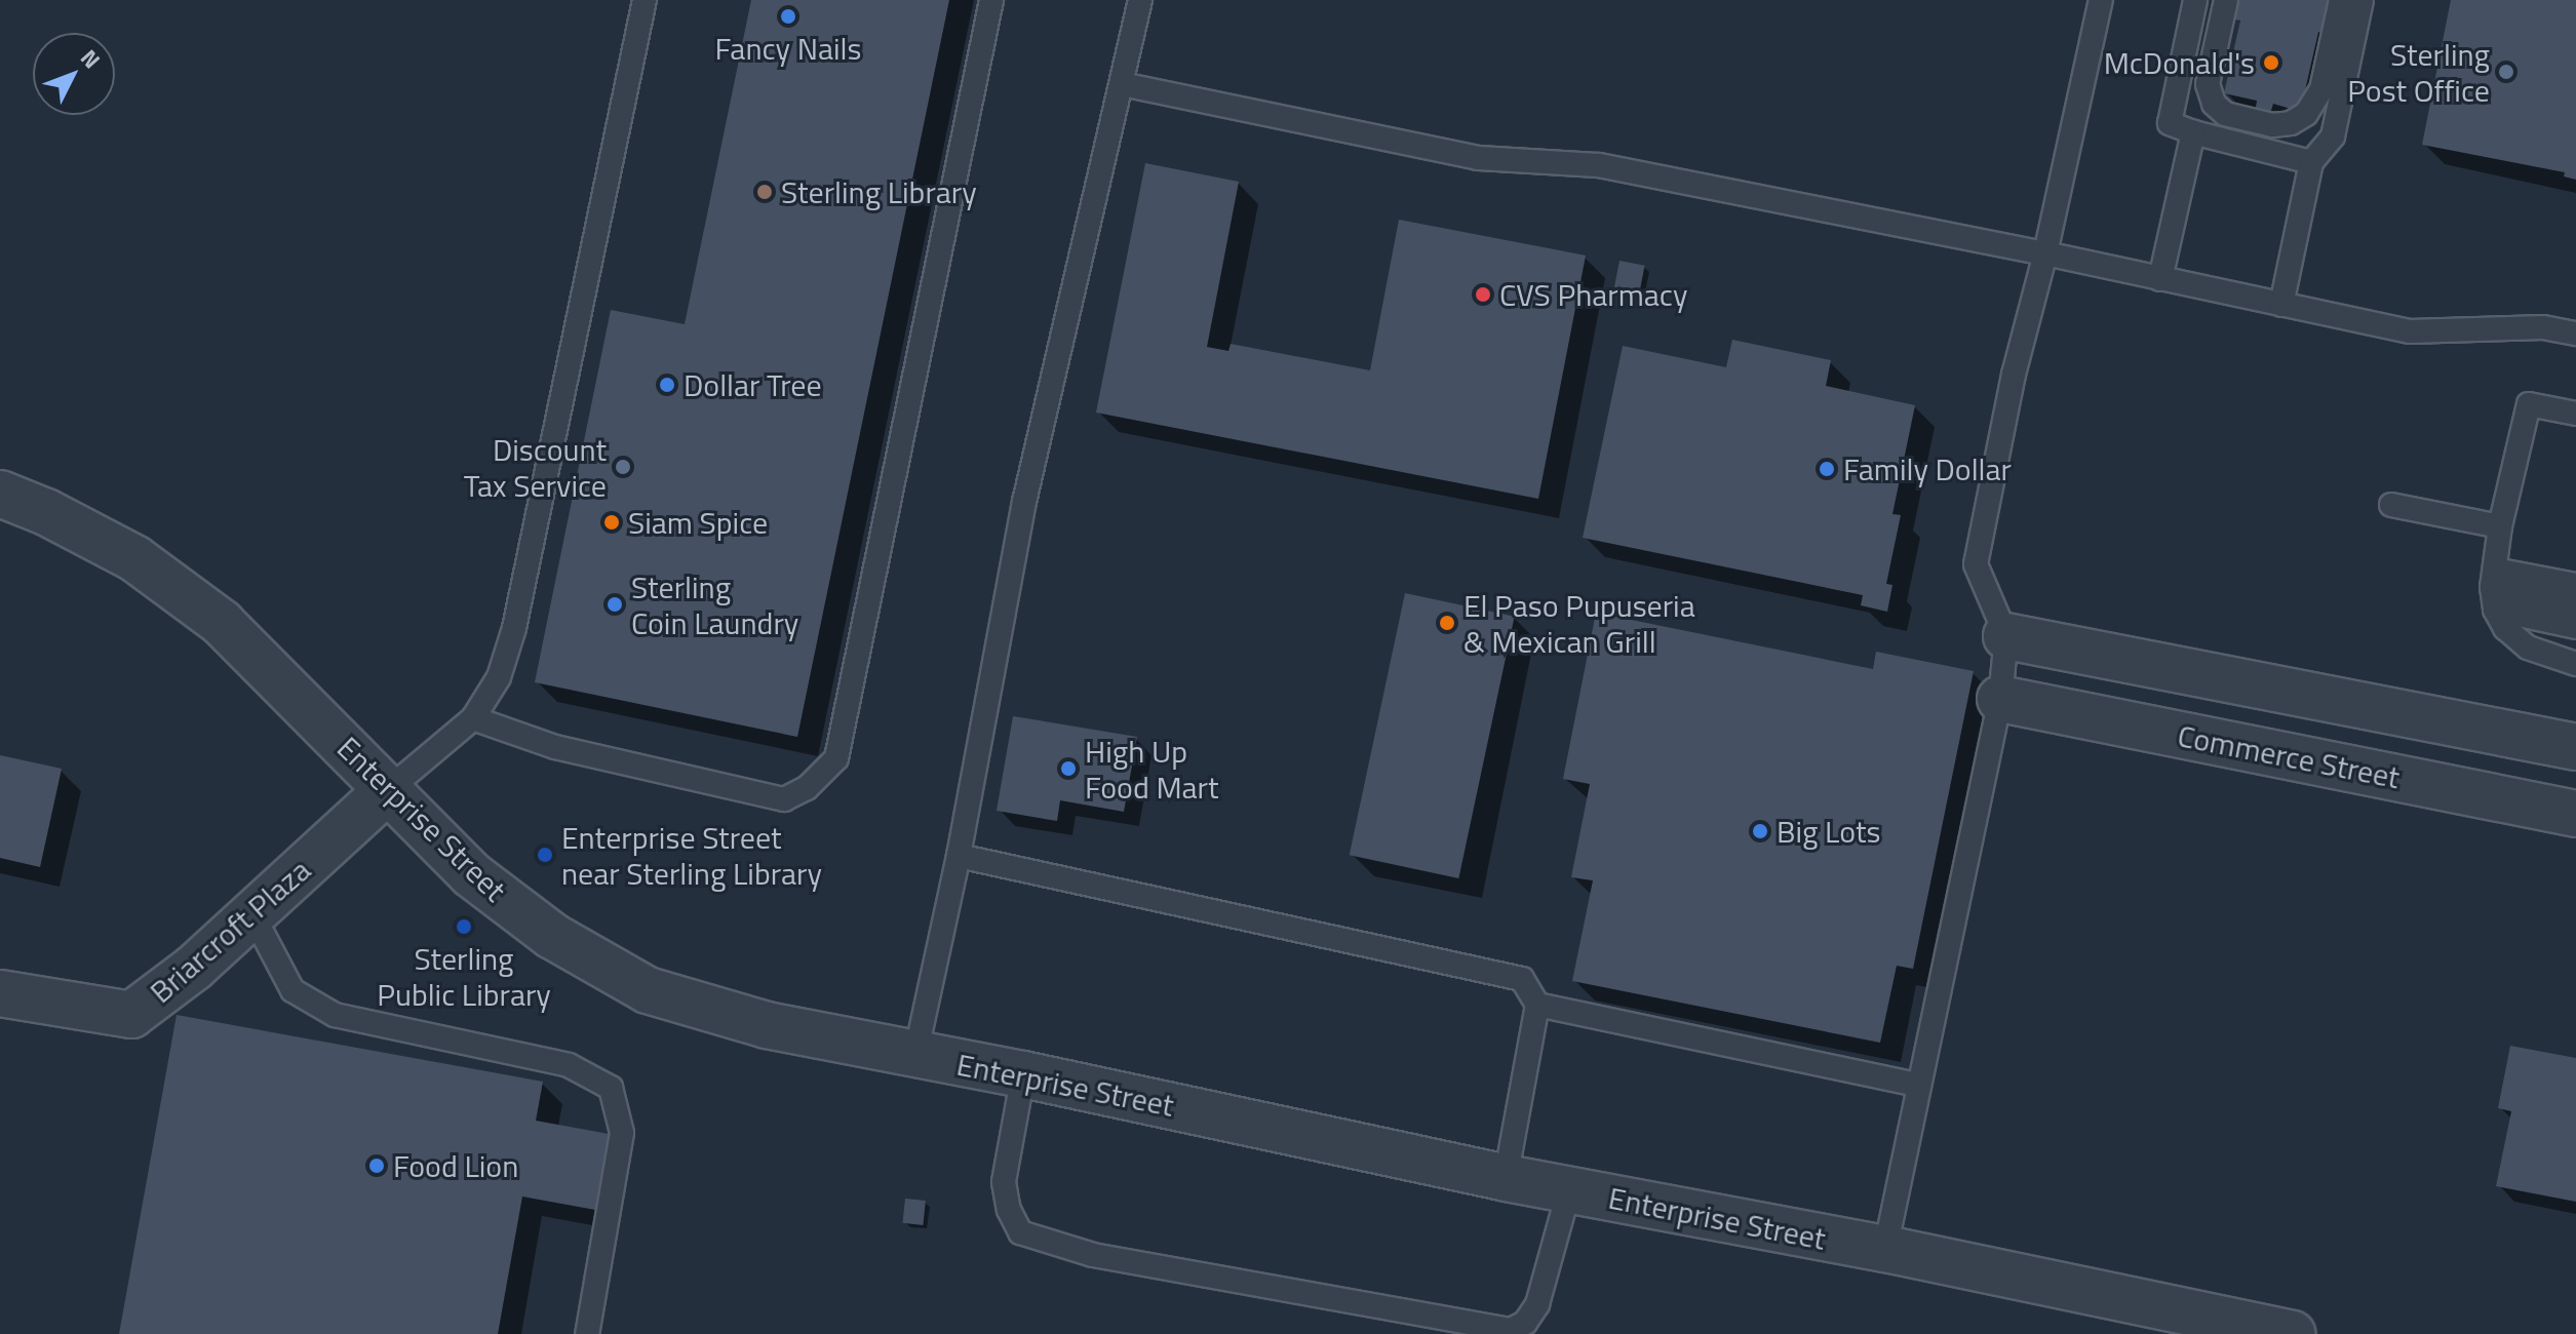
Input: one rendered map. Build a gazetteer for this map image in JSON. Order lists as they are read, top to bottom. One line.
{"streets":{"street":["Commerce Street","Enterprise Street","Briarcroft Plaza"]},"crossings":[["Enterprise Street","Briarcroft Plaza"]],"places":["Fancy Nails","McDonald's","Sterling Post Office","Sterling Library","CVS Pharmacy","Dollar Tree","Discount Tax Service","Family Dollar","Siam Spice","Sterling Coin Laundry","El Paso Pupuseria & Mexican Grill","High Up Food Mart","Big Lots","Enterprise Street near Sterling Library","Sterling Public Library","Food Lion"],"north":"top right"}
